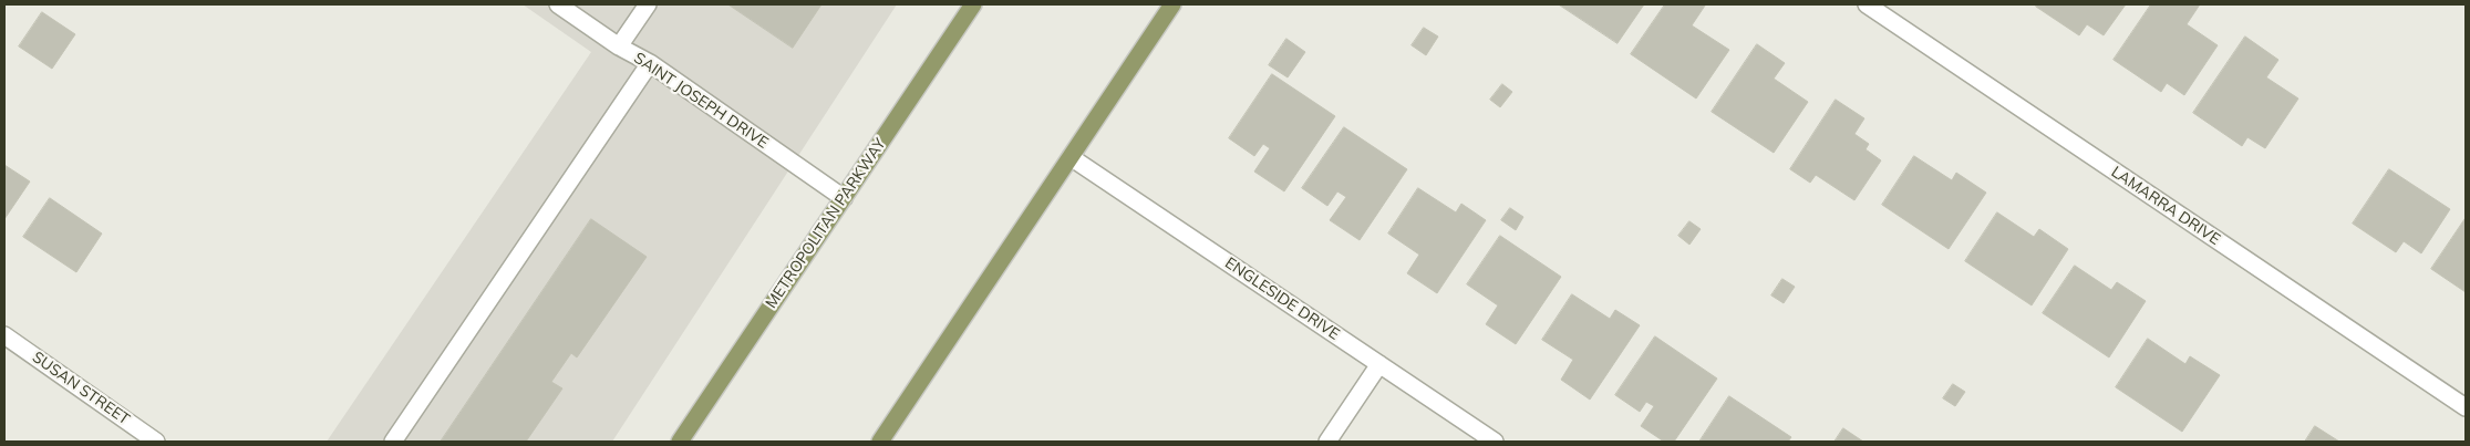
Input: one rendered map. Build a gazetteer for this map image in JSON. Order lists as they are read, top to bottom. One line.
{"streets":{"main road":["METROPOLITAN PARKWAY"],"street":["SAINT JOSEPH DRIVE","LAMARRA DRIVE","ENGLESIDE DRIVE","SUSAN STREET"]},"crossings":[["SAINT JOSEPH DRIVE","METROPOLITAN PARKWAY"]]}
